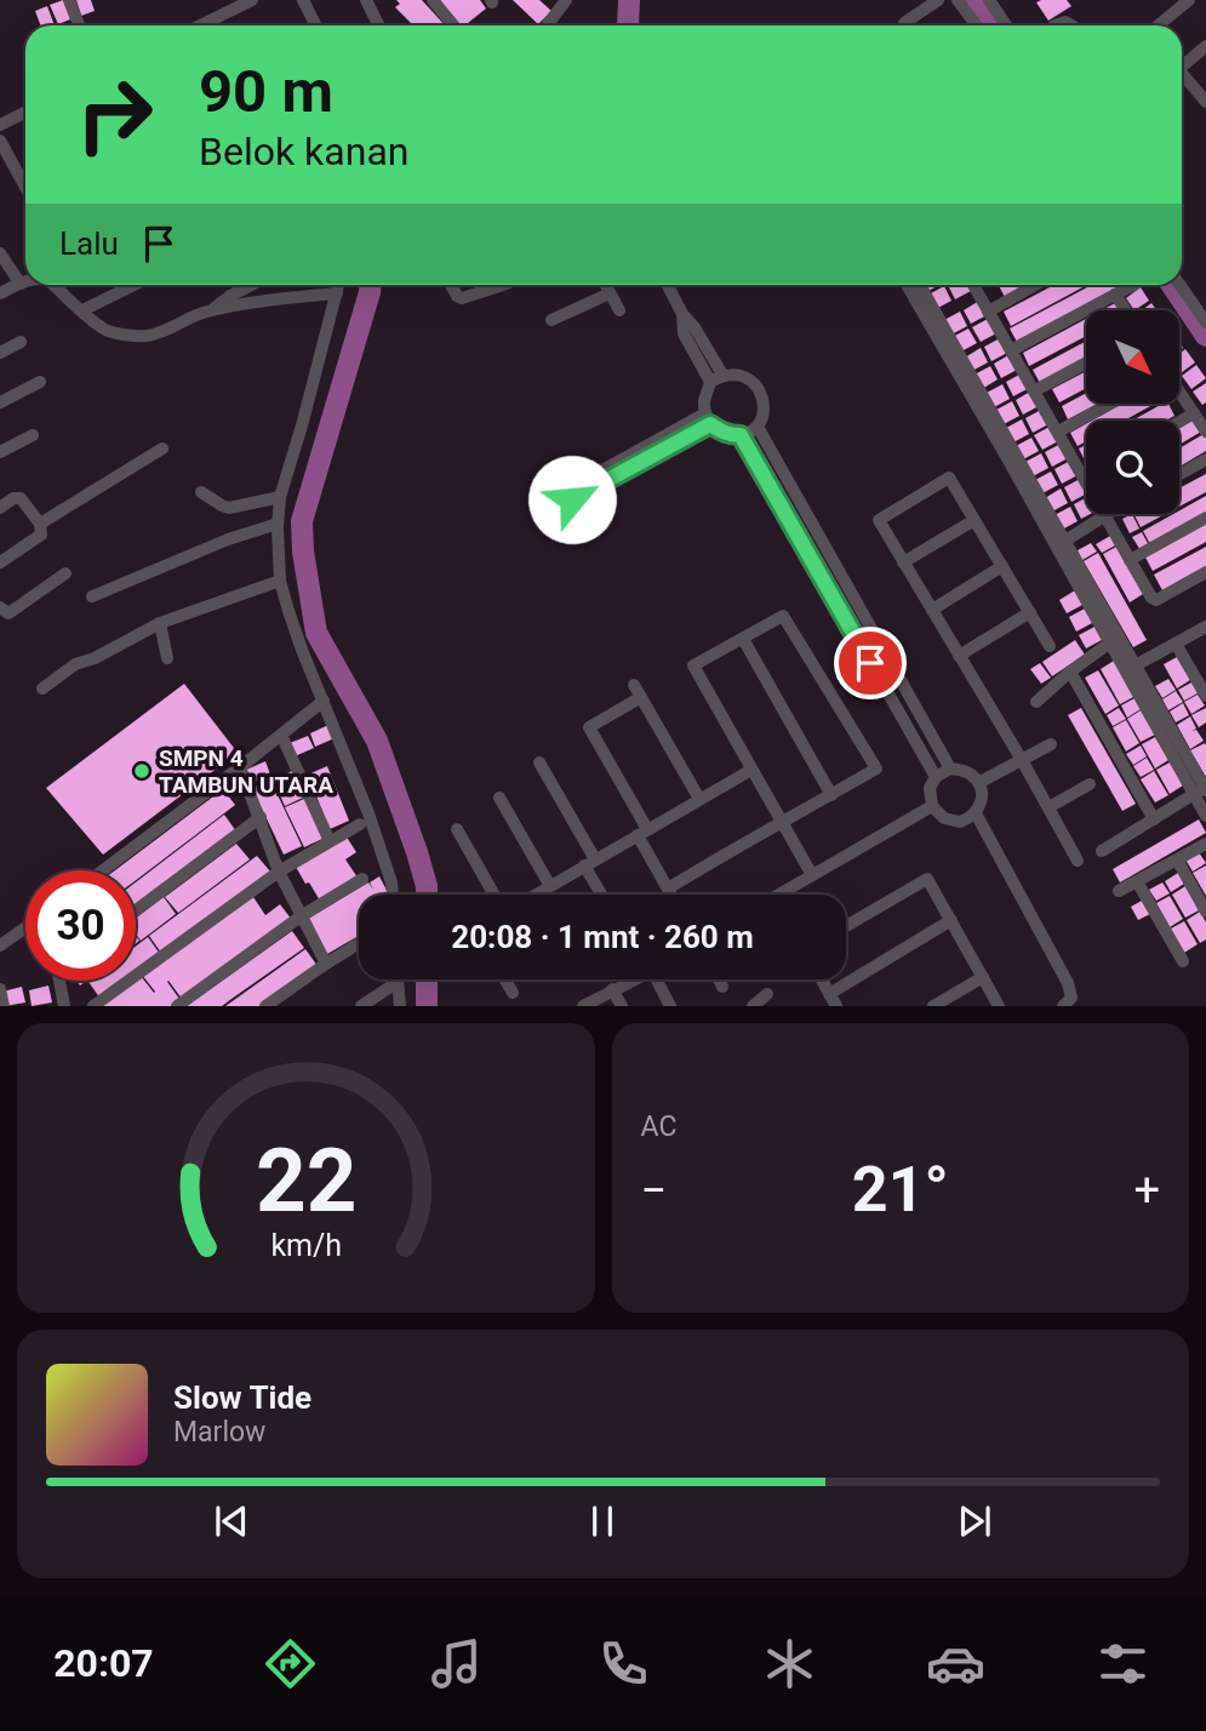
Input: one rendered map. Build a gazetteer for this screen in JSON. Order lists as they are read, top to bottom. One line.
{"places":["SMPN 4 TAMBUN UTARA"],"north":"bottom right","page":{"turn":["90 m","Belok kanan"],"then":"Lalu","limit":"30","trip":"20:08 · 1 mnt · 260 m","tile":"AC","heat":["−","21°","+"],"song":["Slow Tide","Marlow"],"tabs":"20:07","gauge":["22","km/h"]}}
